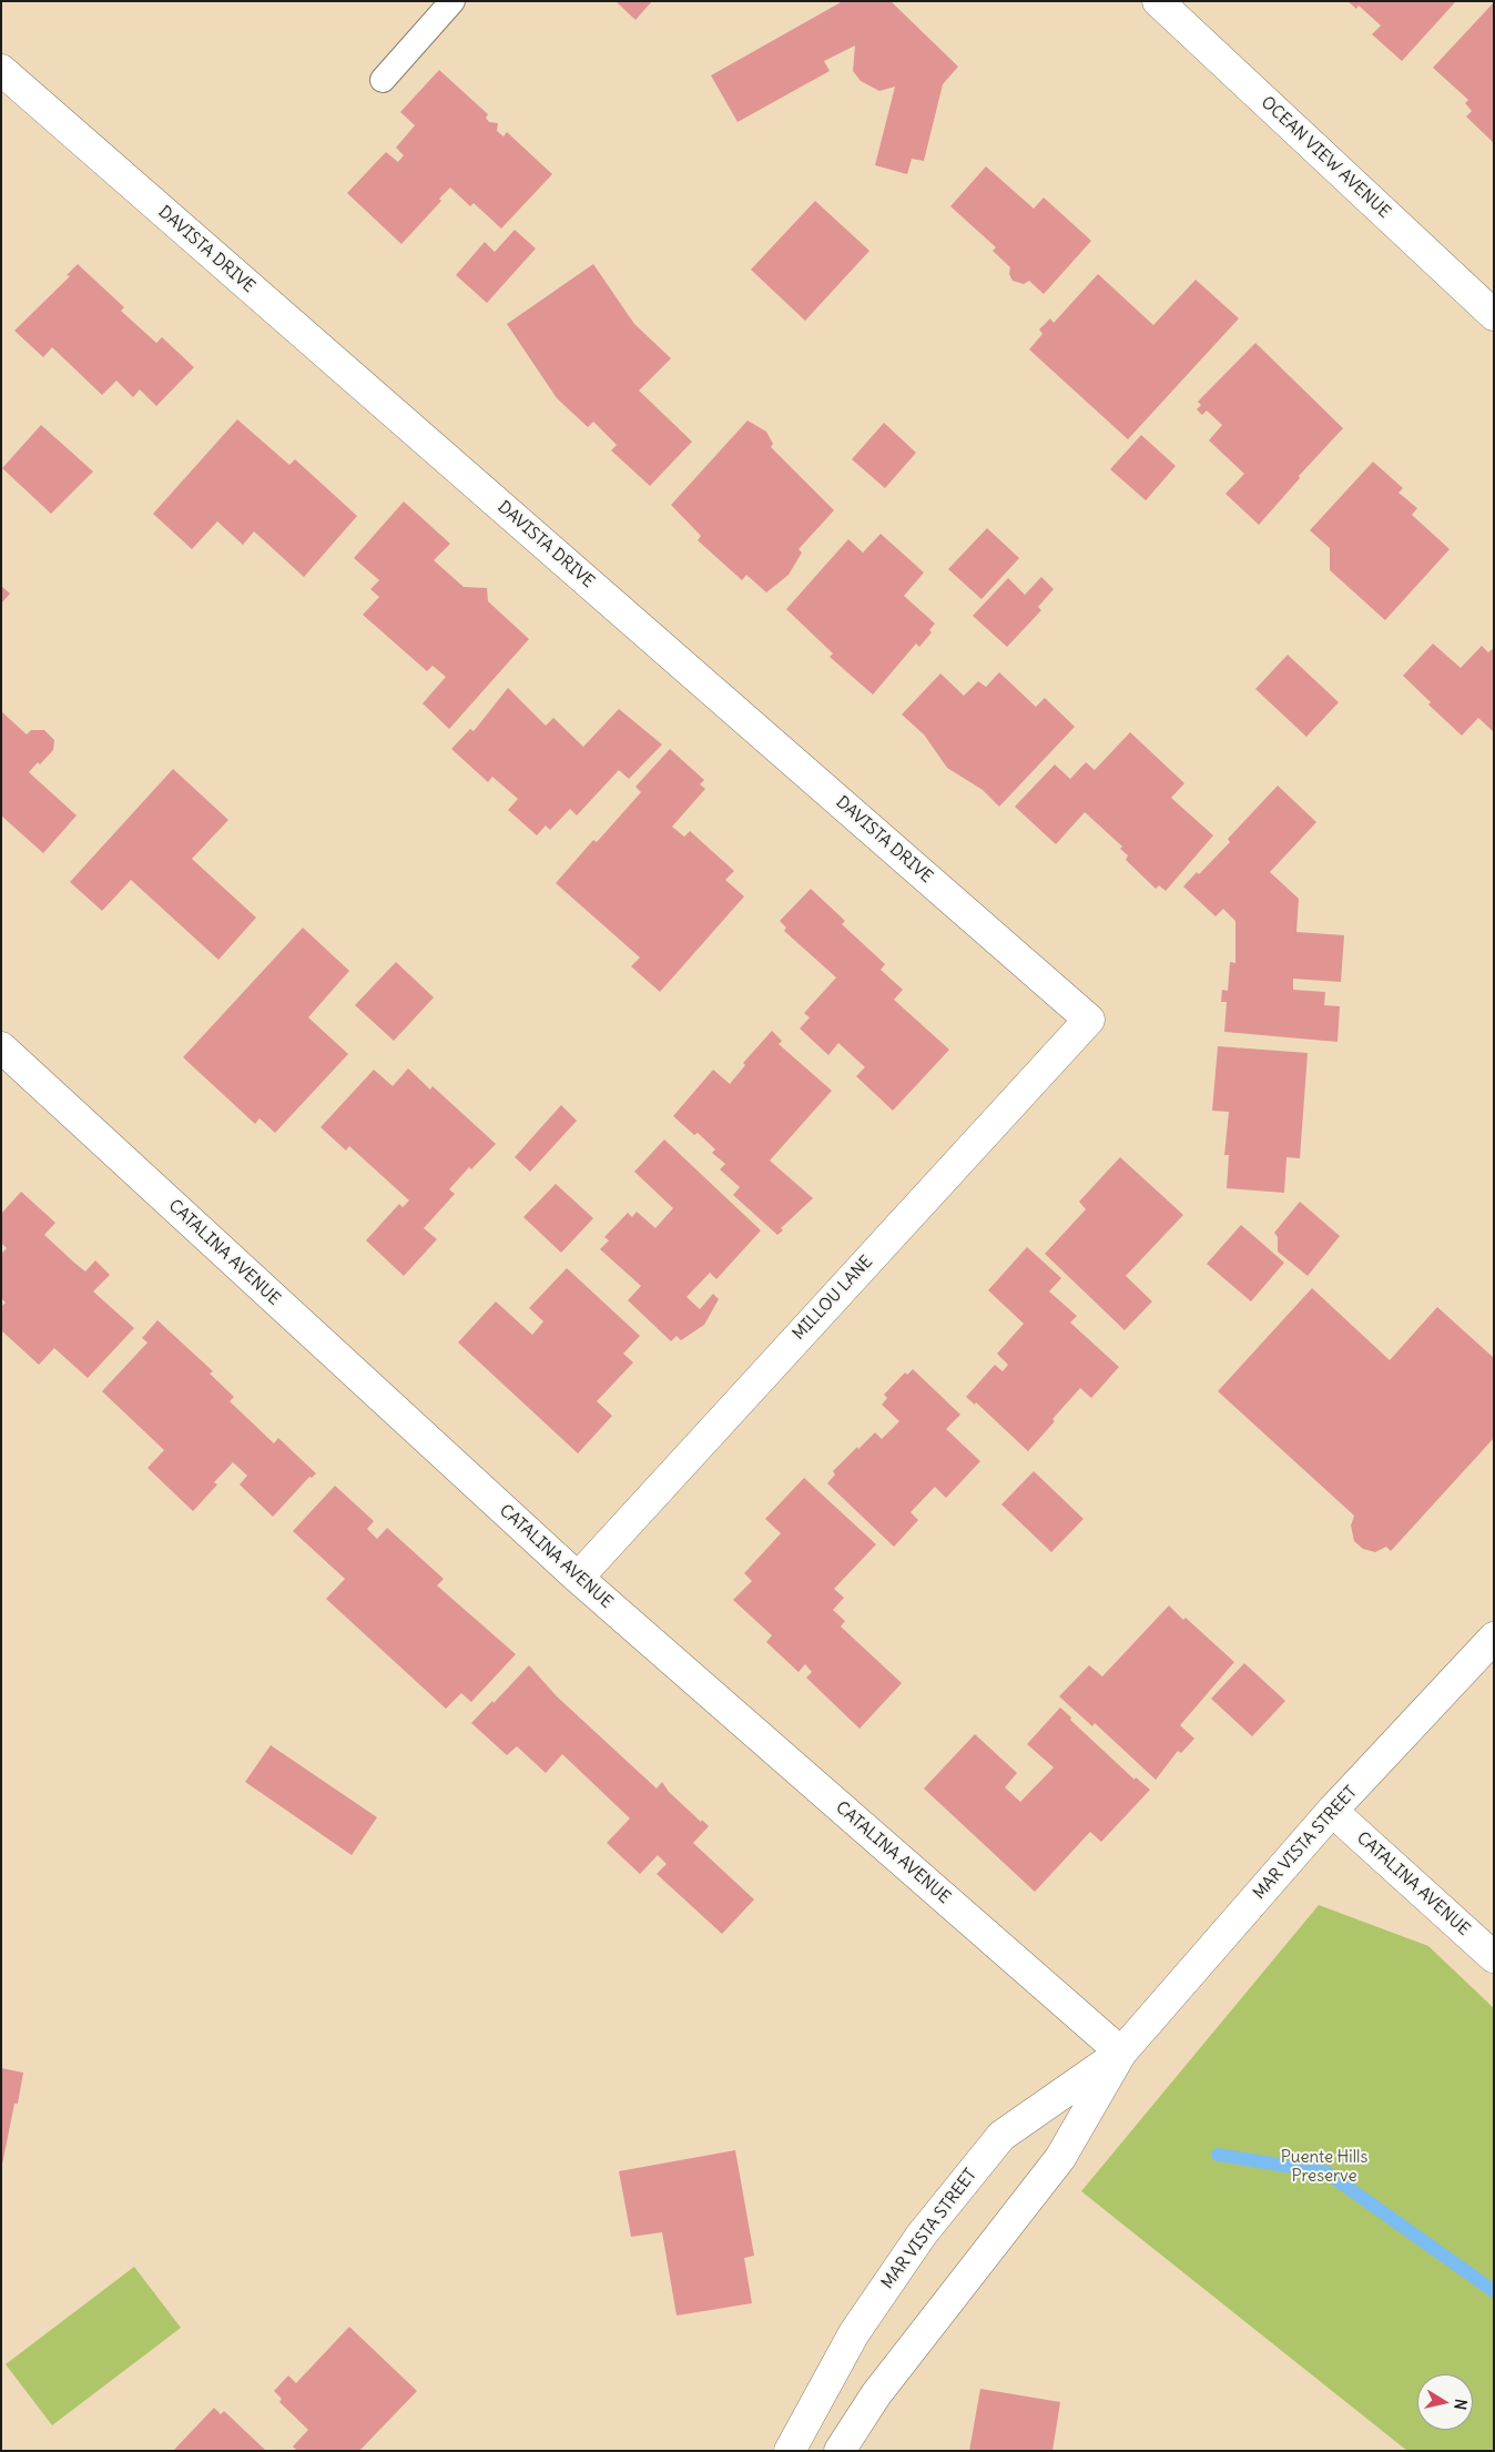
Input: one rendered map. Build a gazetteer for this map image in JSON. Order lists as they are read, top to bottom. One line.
{"streets":{"street":["OCEAN VIEW AVENUE","DAVISTA DRIVE","CATALINA AVENUE","MILLOU LANE","MAR VISTA STREET"]},"crossings":[["DAVISTA DRIVE","MILLOU LANE"],["CATALINA AVENUE","MILLOU LANE"],["CATALINA AVENUE","MAR VISTA STREET"]],"parks":["Puente Hills Preserve"],"north":"right"}
